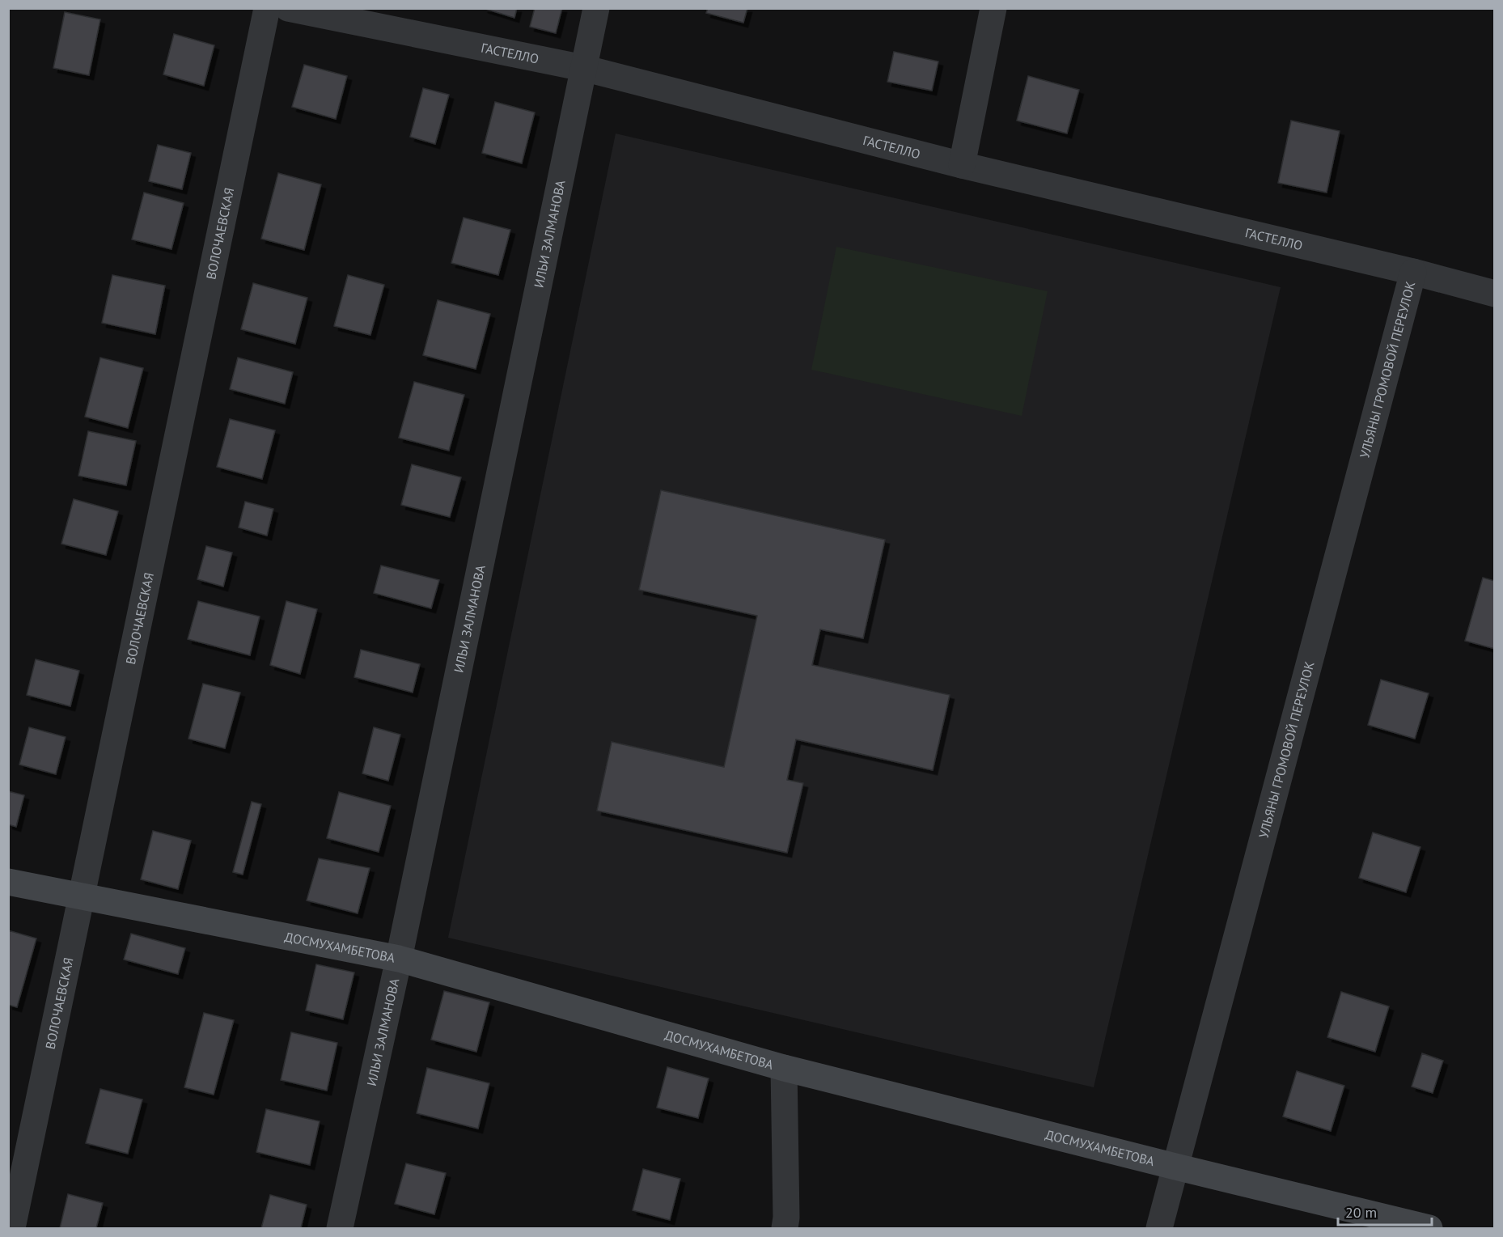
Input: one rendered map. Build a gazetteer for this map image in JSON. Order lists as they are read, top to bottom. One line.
{"streets":{"street":["ГАСТЕЛЛО","ВОЛОЧАЕВСКАЯ","ИЛЬИ ЗАЛМАНОВА","УЛЬЯНЫ ГРОМОВОЙ ПЕРЕУЛОК","ДОСМУХАМБЕТОВА"]},"crossings":[["ГАСТЕЛЛО","ИЛЬИ ЗАЛМАНОВА"],["ГАСТЕЛЛО","УЛЬЯНЫ ГРОМОВОЙ ПЕРЕУЛОК"],["ВОЛОЧАЕВСКАЯ","ДОСМУХАМБЕТОВА"],["ИЛЬИ ЗАЛМАНОВА","ДОСМУХАМБЕТОВА"],["УЛЬЯНЫ ГРОМОВОЙ ПЕРЕУЛОК","ДОСМУХАМБЕТОВА"]],"scale_bar":"20 m"}
